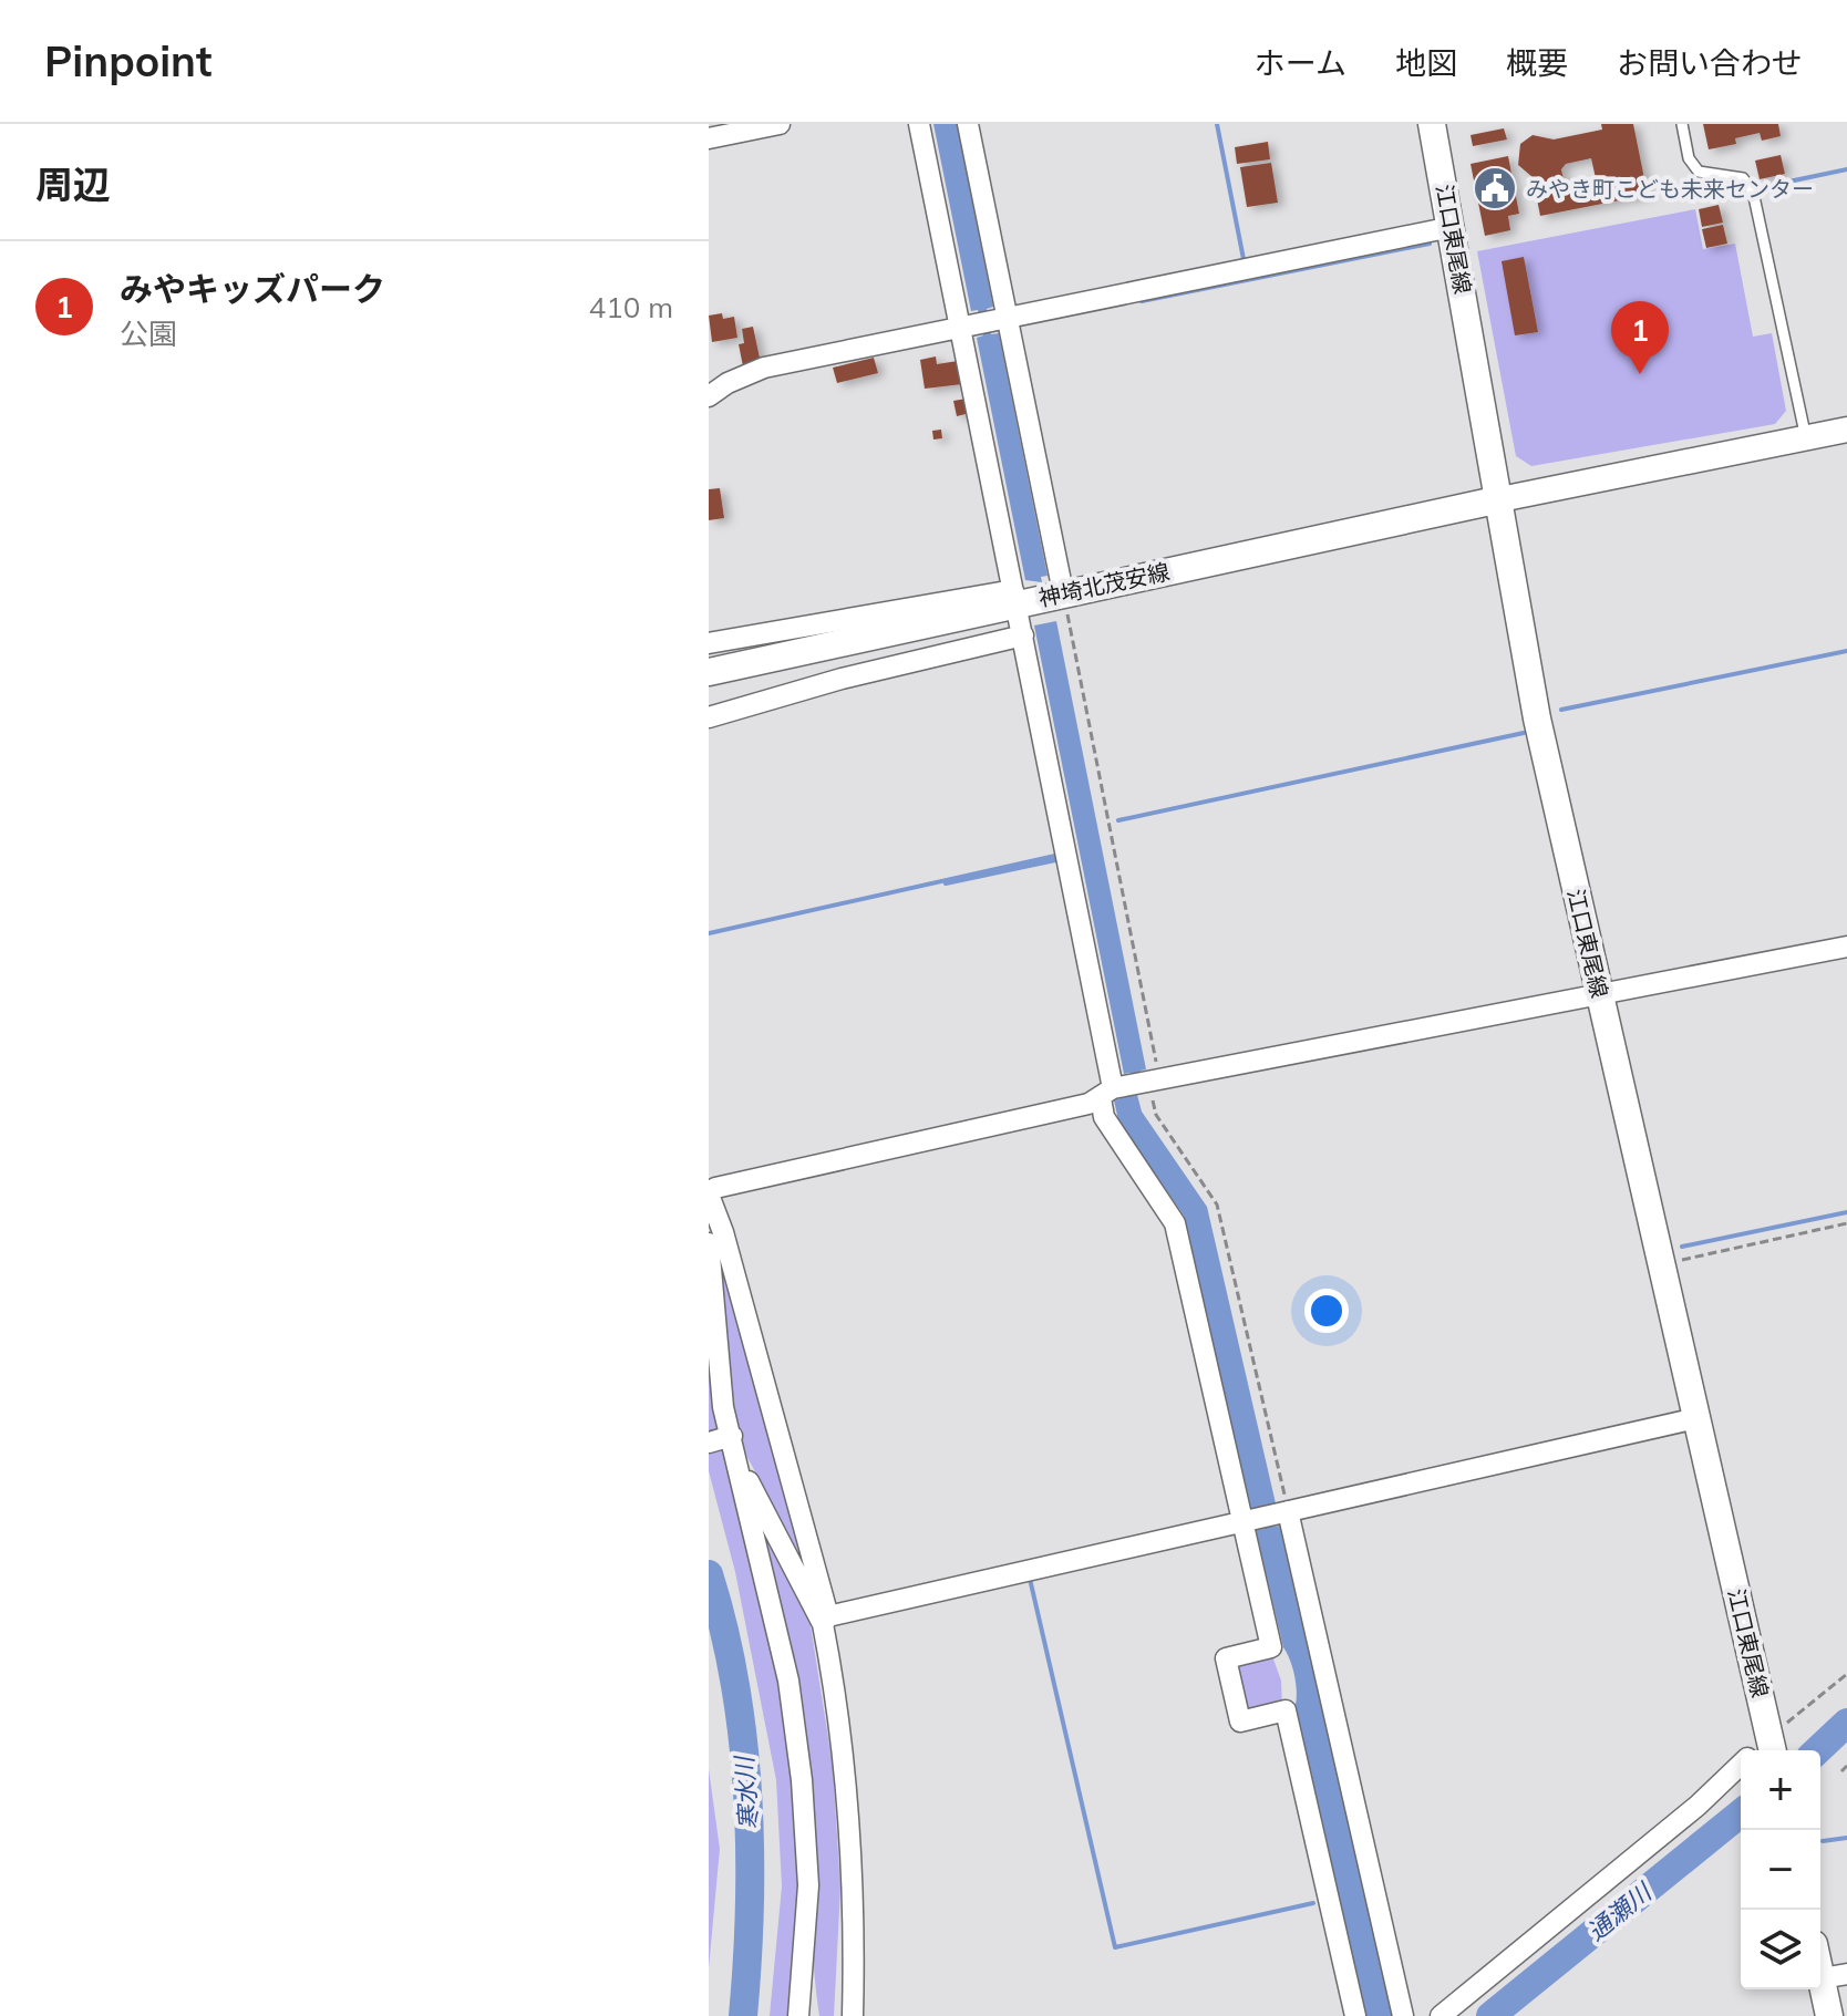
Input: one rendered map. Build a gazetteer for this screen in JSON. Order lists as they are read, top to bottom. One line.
{"streets":{"main road":["江口東尾線","神埼北茂安線"]},"crossings":[["江口東尾線","神埼北茂安線"]],"water":["寒水川","通瀬川"],"places":{"public building":["みやき町こども未来センター"]},"page":{"header":"Pinpoint","nav":["ホーム","地図","概要","お問い合わせ"],"heading":"周辺","list":[{"mark":"1","name":"みやキッズパーク","note":"公園","value":"410 m"}],"pins":"1","map_buttons":["+","−"]}}
